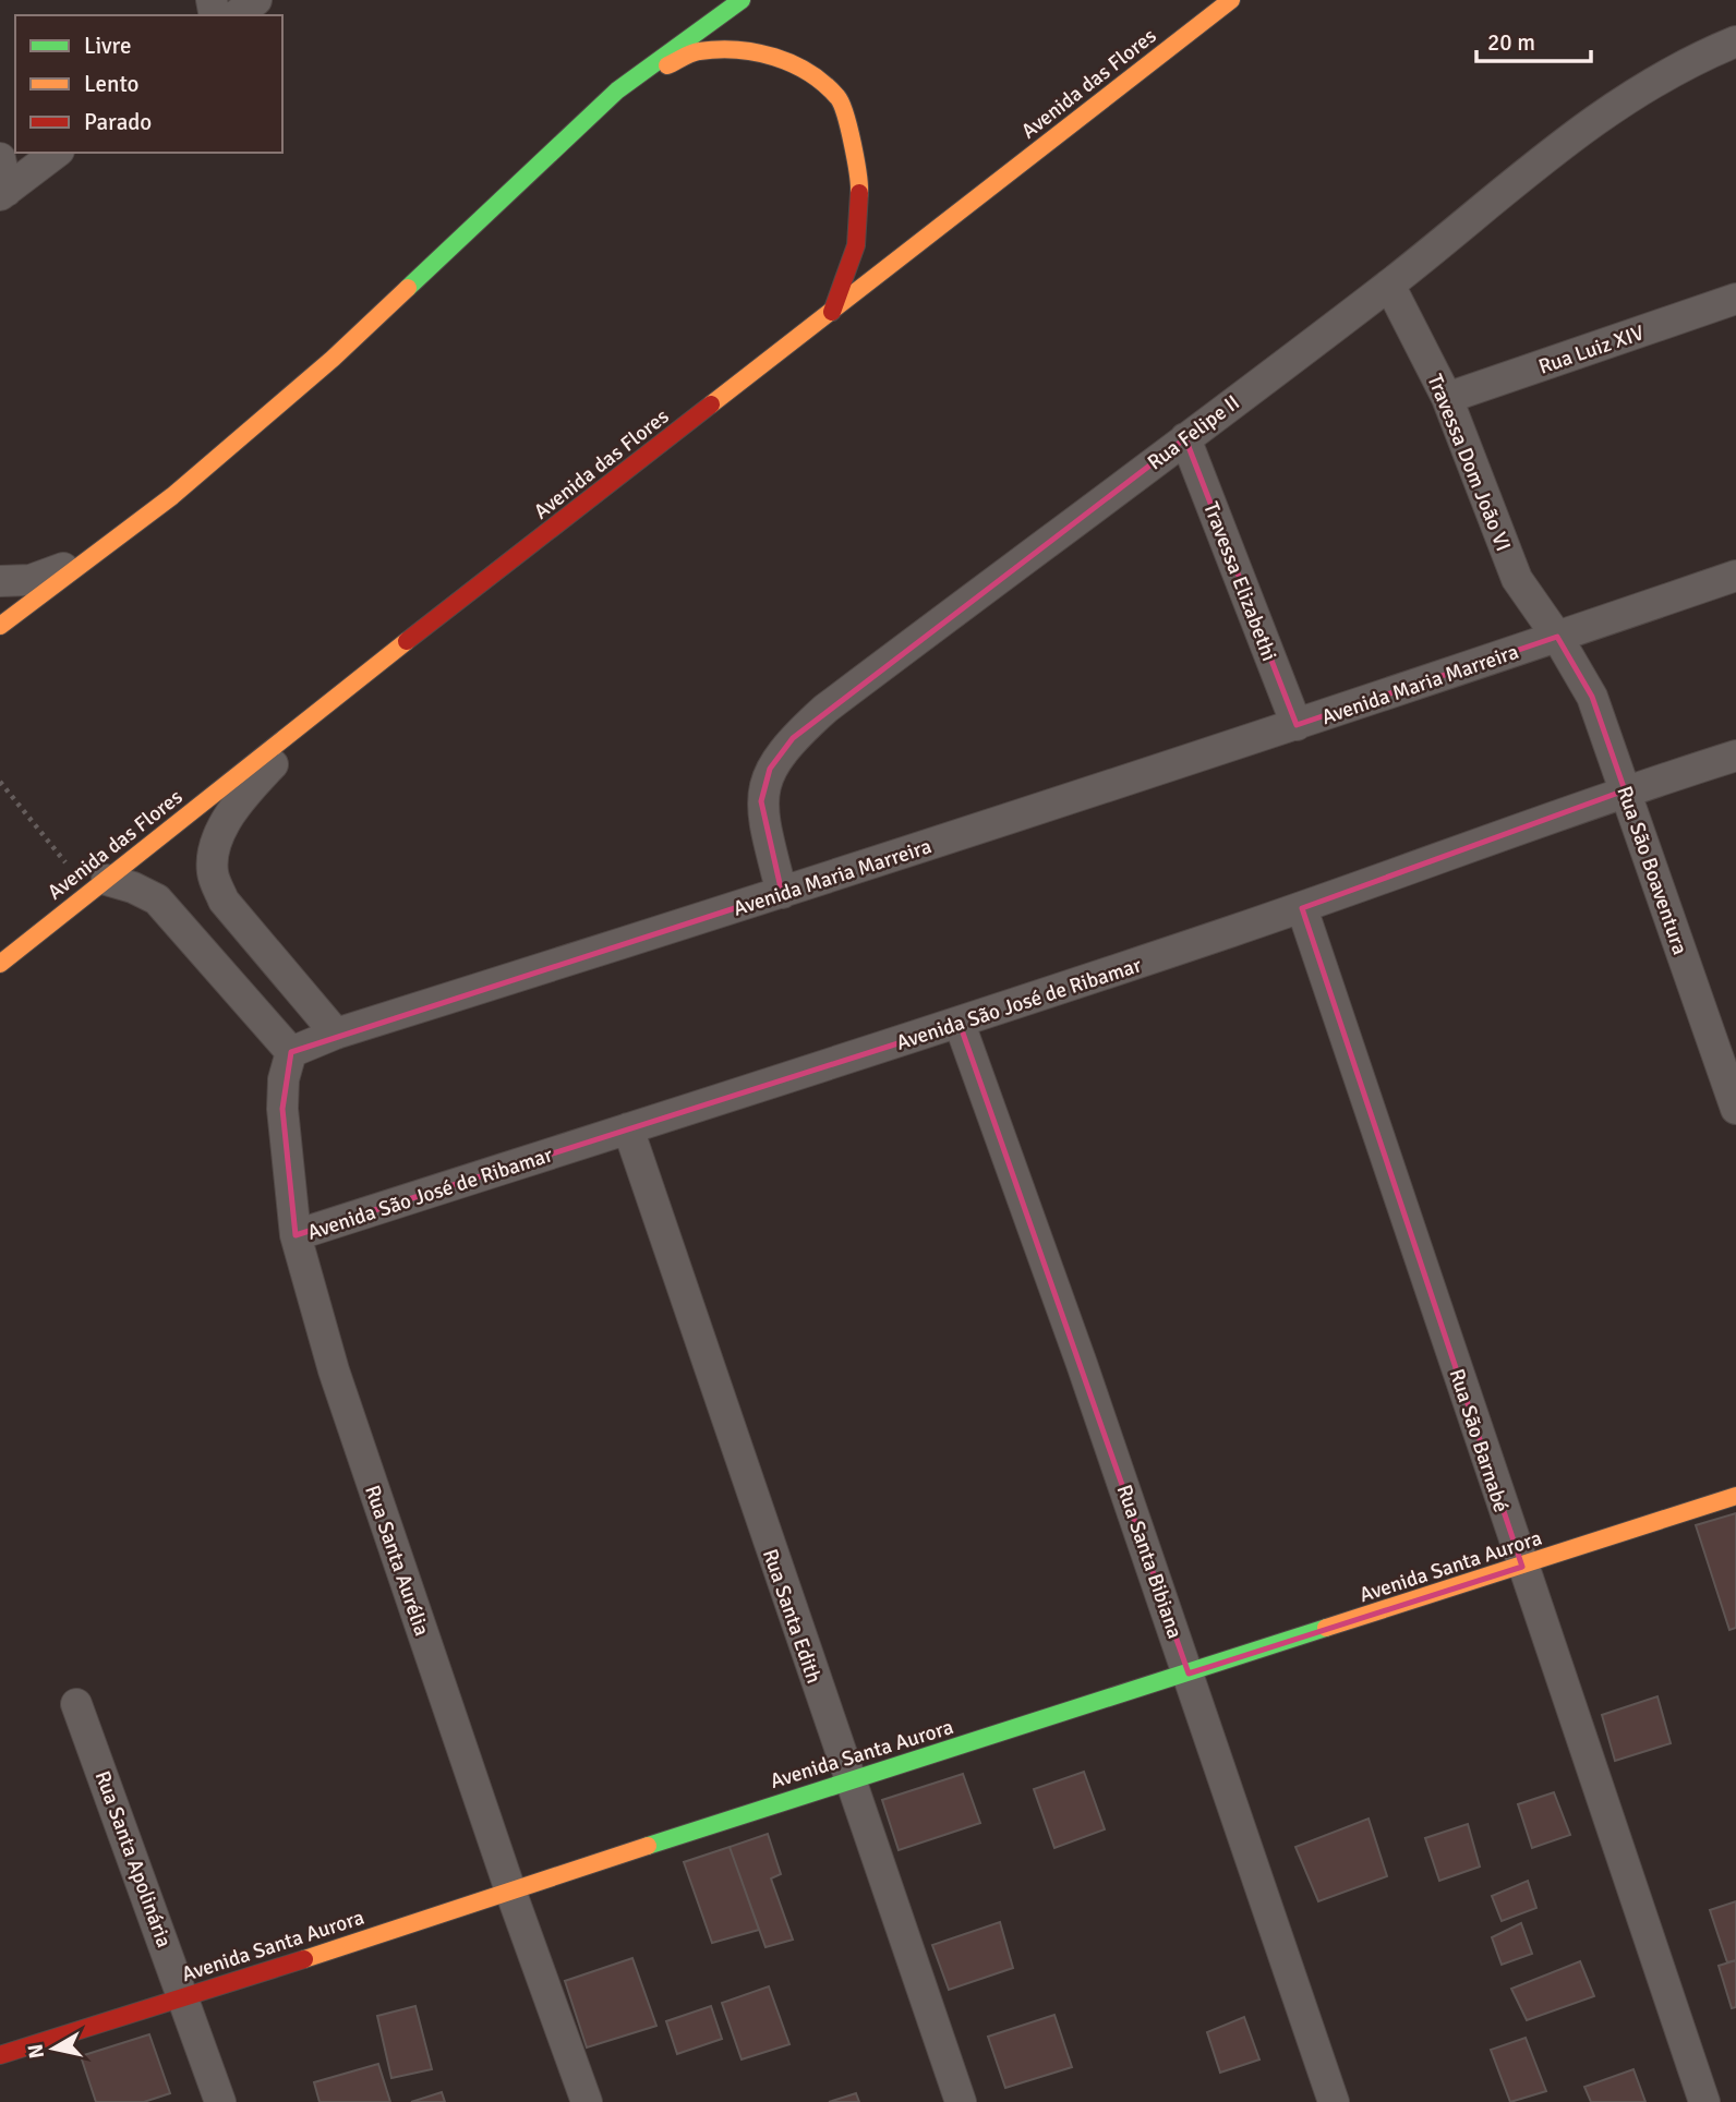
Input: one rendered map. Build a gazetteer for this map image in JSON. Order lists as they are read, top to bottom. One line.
{"streets":{"main road":["Avenida das Flores","Avenida Santa Aurora"],"street":["Rua Luiz XIV","Rua Felipe II","Travessa Dom João VI","Travessa Elizabethi","Avenida Maria Marreira","Rua São Boaventura","Avenida São José de Ribamar","Rua São Barnabé","Rua Santa Aurélia","Rua Santa Bibiana","Rua Santa Edith","Rua Santa Apolinária"]},"crossings":[["Rua Luiz XIV","Travessa Dom João VI"],["Rua Felipe II","Travessa Dom João VI"],["Rua Felipe II","Travessa Elizabethi"],["Rua Felipe II","Avenida Maria Marreira"],["Travessa Dom João VI","Avenida Maria Marreira"],["Travessa Dom João VI","Rua São Boaventura"],["Travessa Elizabethi","Avenida Maria Marreira"],["Avenida Maria Marreira","Rua São Boaventura"],["Rua São Boaventura","Avenida São José de Ribamar"],["Avenida São José de Ribamar","Rua São Barnabé"],["Avenida São José de Ribamar","Rua Santa Aurélia"],["Avenida São José de Ribamar","Rua Santa Bibiana"],["Avenida São José de Ribamar","Rua Santa Edith"],["Rua São Barnabé","Avenida Santa Aurora"],["Rua Santa Aurélia","Avenida Santa Aurora"],["Rua Santa Bibiana","Avenida Santa Aurora"],["Avenida Santa Aurora","Rua Santa Edith"],["Avenida Santa Aurora","Rua Santa Apolinária"]],"legend":["Livre","Lento","Parado"],"scale_bar":"20 m","north":"left"}
